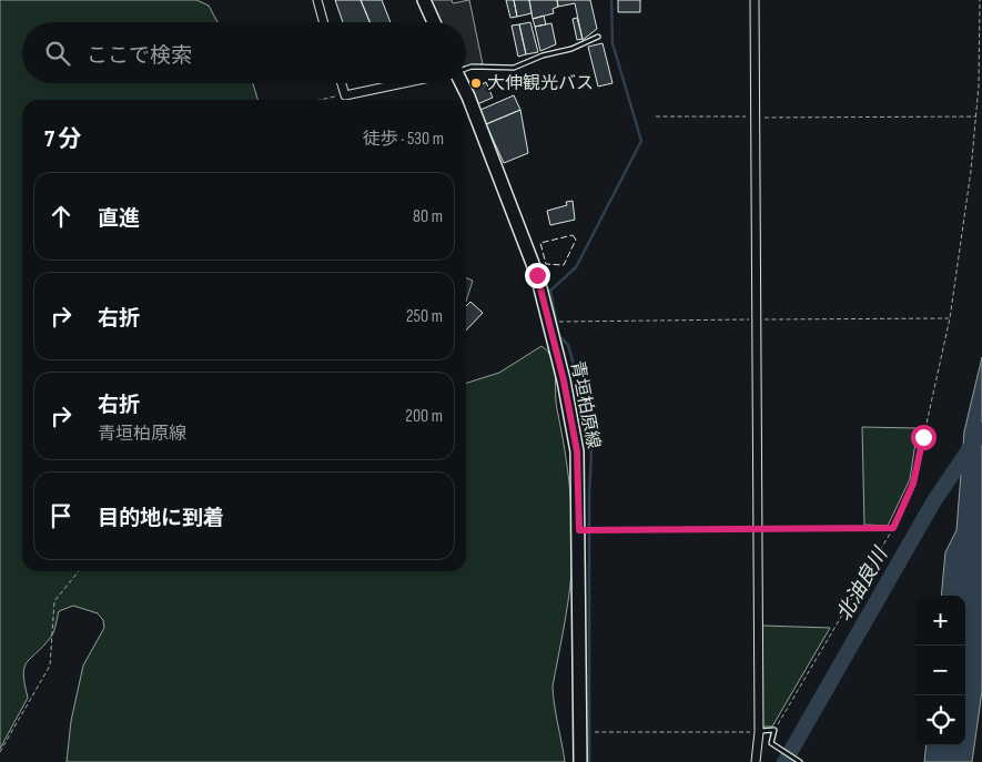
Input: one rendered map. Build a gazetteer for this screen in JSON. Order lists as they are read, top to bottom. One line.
{"streets":{"main road":["青垣柏原線"]},"water":["北油良川"],"places":["大伸観光バス"],"page":{"search":"ここで検索","heading":["7 分","徒歩 · 530 m"],"list":[["直進","80 m"],["右折","250 m"],["右折","青垣柏原線","200 m"],"目的地に到着"],"map_buttons":["+","−"]}}
